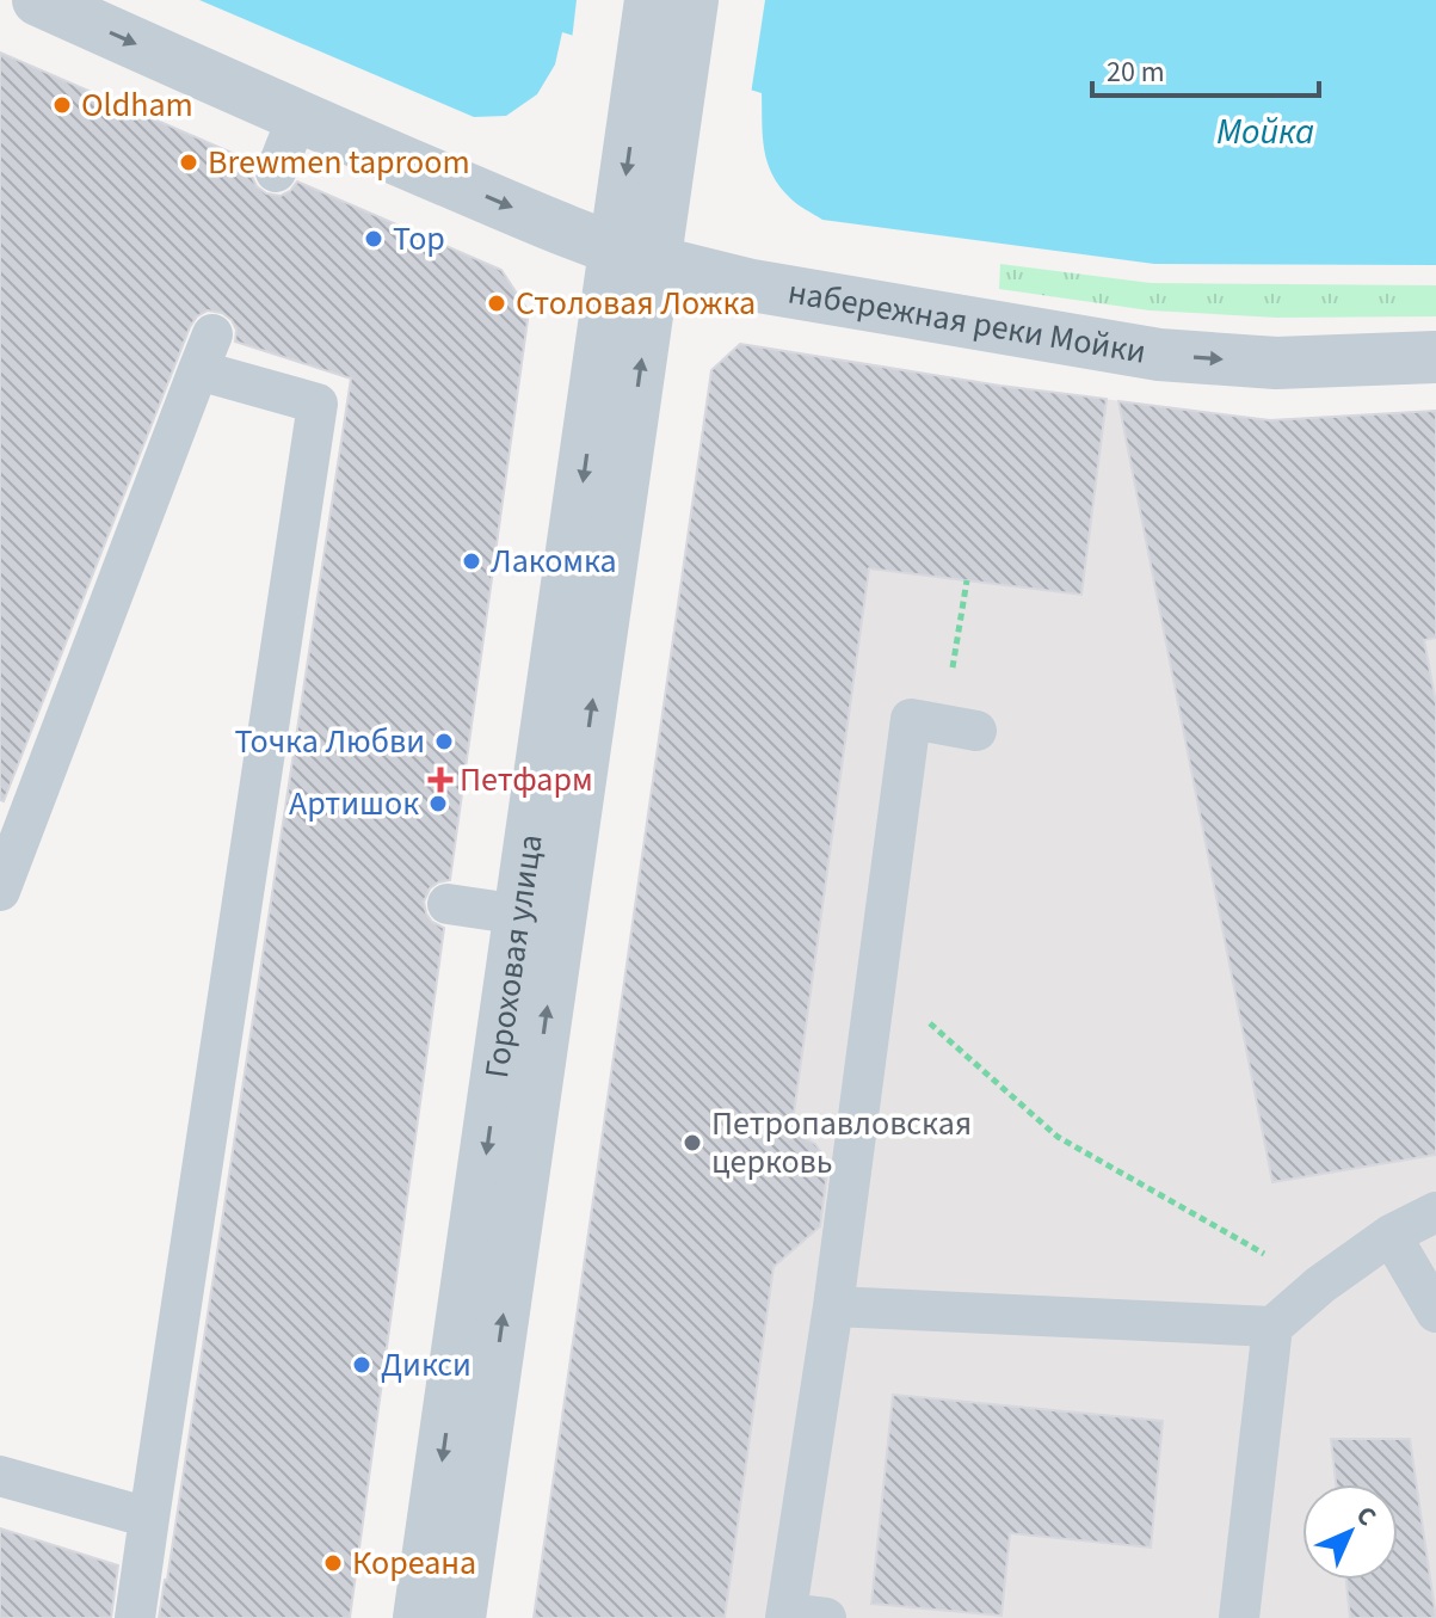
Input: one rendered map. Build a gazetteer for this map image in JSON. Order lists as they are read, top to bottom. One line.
{"streets":{"street":["набережная реки Мойки","Гороховая улица"]},"crossings":[["набережная реки Мойки","Гороховая улица"]],"one_way":["набережная реки Мойки"],"water":["Мойка"],"places":{"other":["Oldham","Brewmen taproom","Top","Столовая Ложка","Лакомка","Точка Любви","Артишок","Петропавловская церковь","Дикси","Кореана"],"health":["Петфарм"]},"scale_bar":"20 m","north":"top right"}
